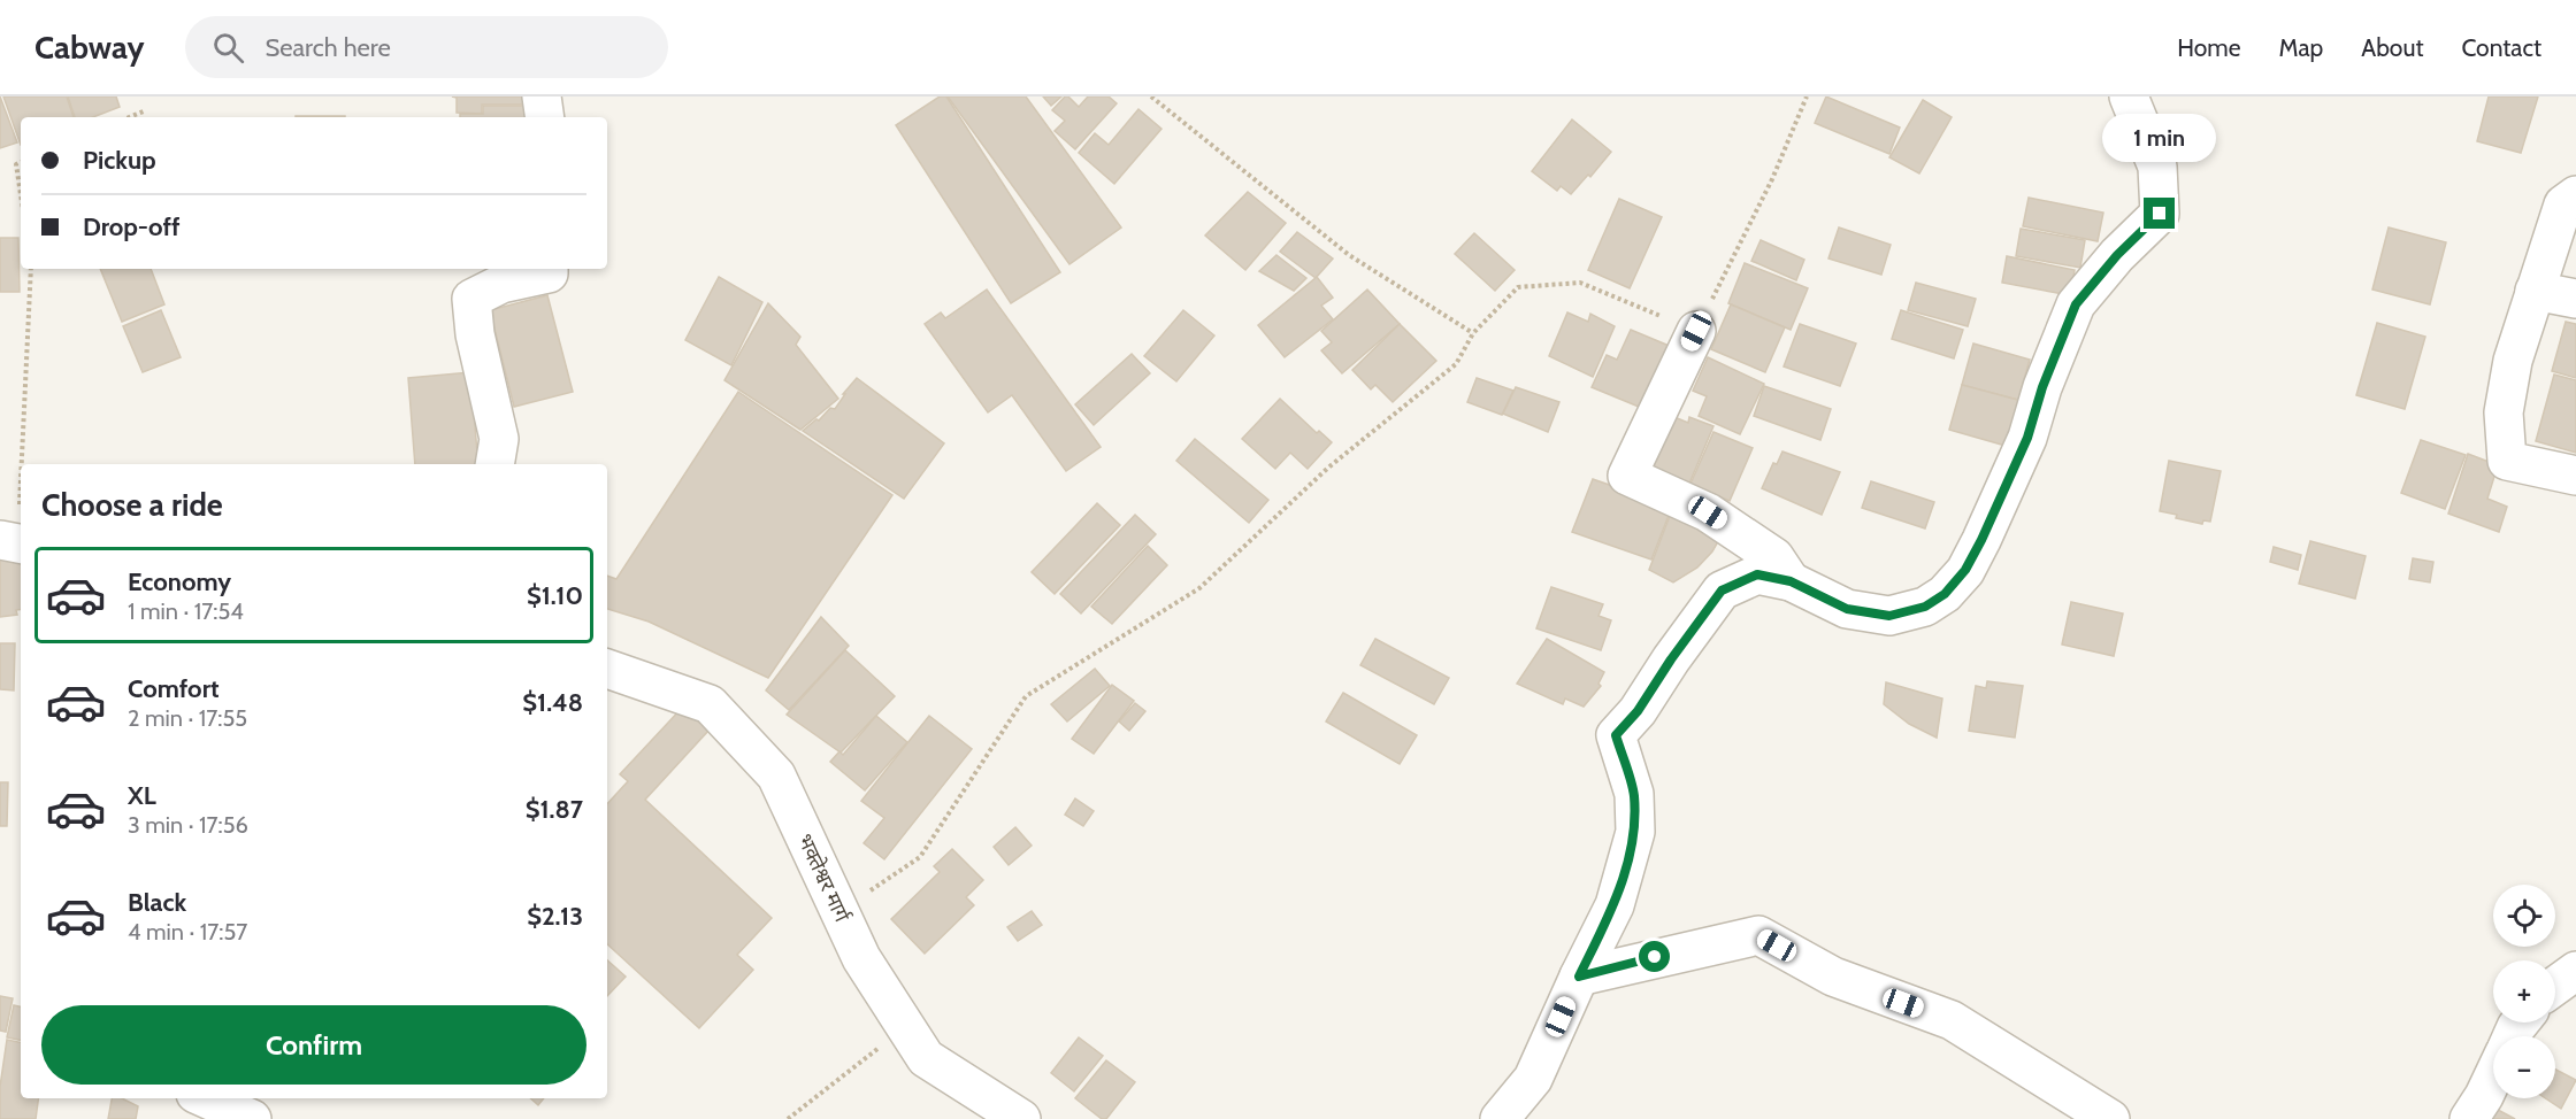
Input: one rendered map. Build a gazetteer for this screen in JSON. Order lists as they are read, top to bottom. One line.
{"streets":{"street":["भक्तेश्वर मार्ग"]},"page":{"header":"Cabway","search":"Search here","nav":["Home","Map","About","Contact"],"bubble":"1 min","banner":["Pickup","Drop-off"],"heading":"Choose a ride","list":[{"name":"Economy","note":"1 min · 17:54","value":"$1.10"},{"name":"Comfort","note":"2 min · 17:55","value":"$1.48"},{"name":"XL","note":"3 min · 17:56","value":"$1.87"},{"name":"Black","note":"4 min · 17:57","value":"$2.13"}],"map_buttons":["+","−"],"buttons":"Confirm"}}
